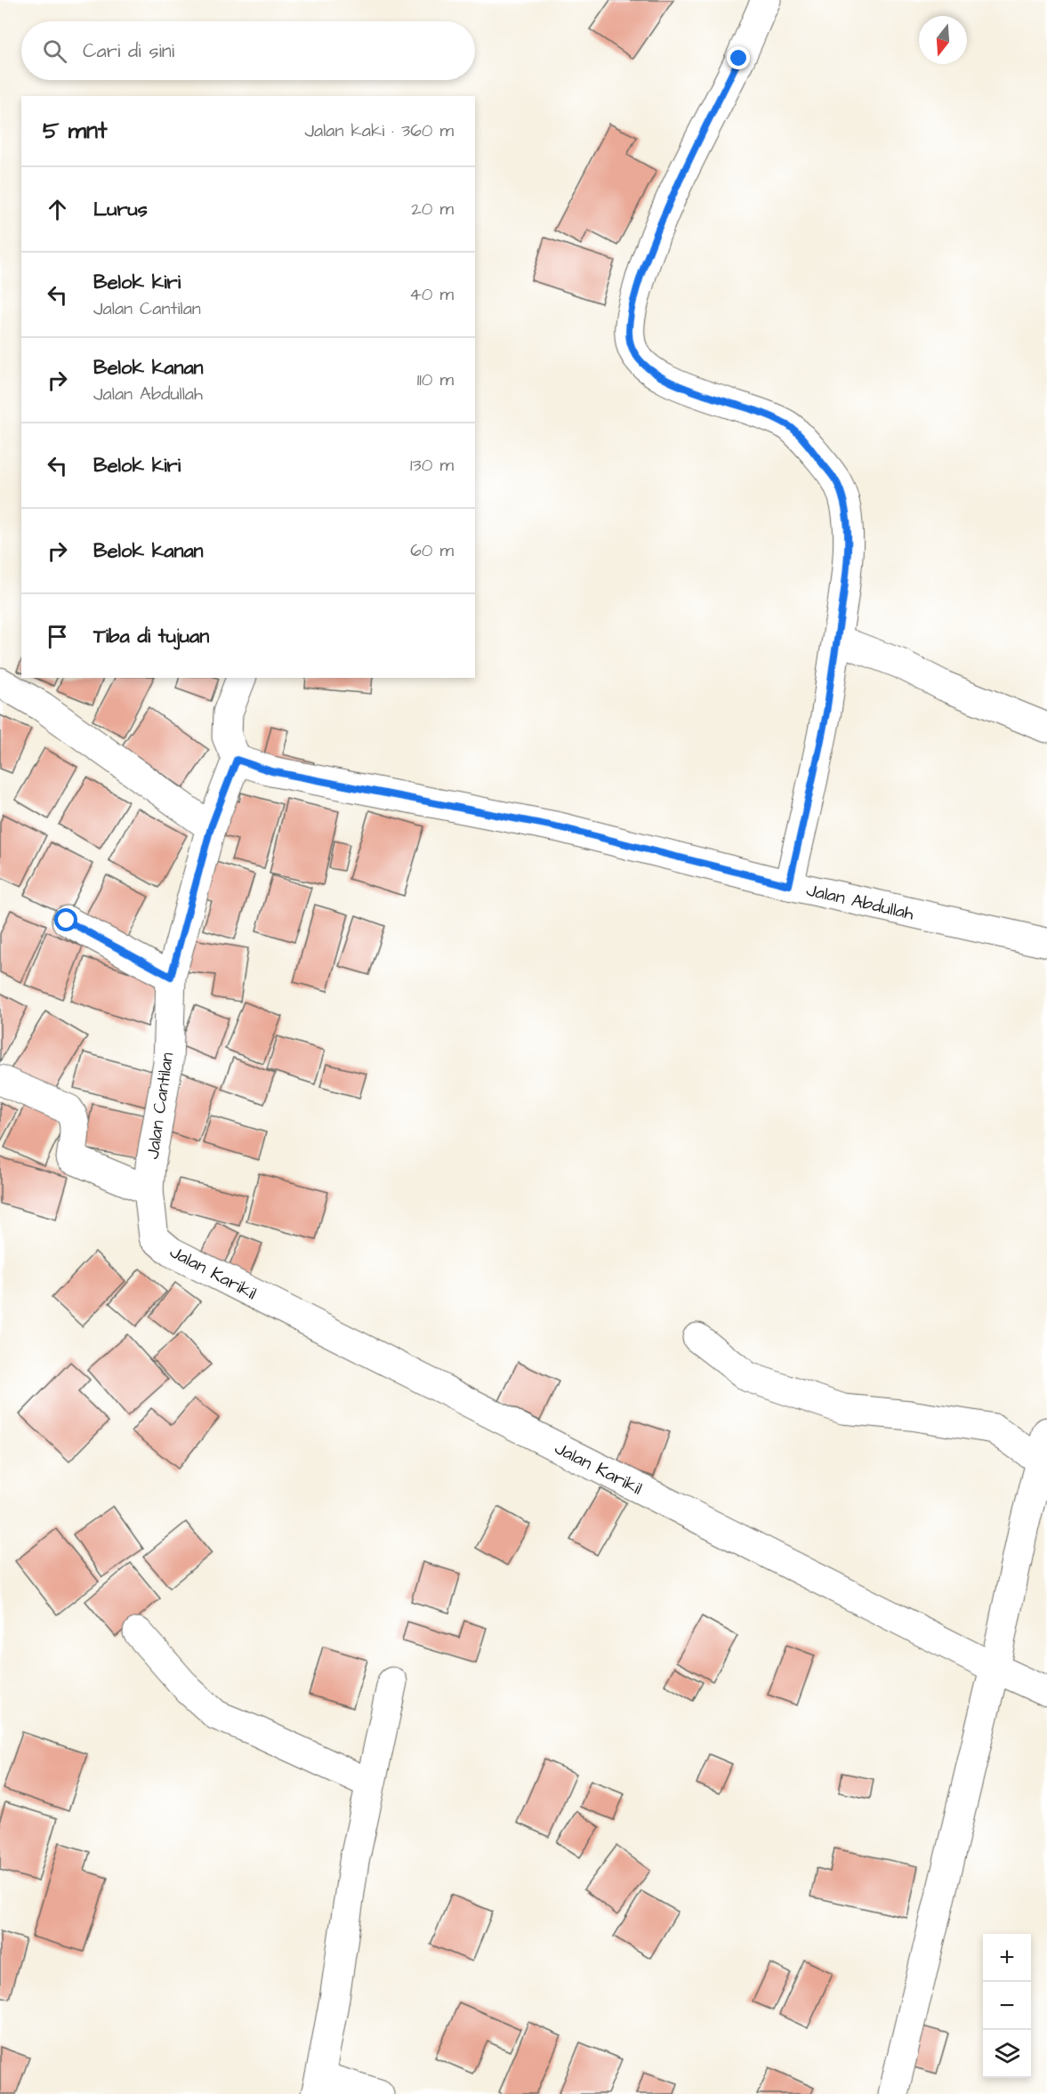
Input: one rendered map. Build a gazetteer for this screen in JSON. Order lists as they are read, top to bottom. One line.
{"streets":{"street":["Jalan Abdullah","Jalan Cantilan","Jalan Karikil"]},"crossings":[["Jalan Abdullah","Jalan Cantilan"],["Jalan Cantilan","Jalan Karikil"]],"north":"bottom","page":{"search":"Cari di sini","heading":["5 mnt","Jalan kaki · 360 m"],"list":[["Lurus","20 m"],["Belok kiri","Jalan Cantilan","40 m"],["Belok kanan","Jalan Abdullah","110 m"],["Belok kiri","130 m"],["Belok kanan","60 m"],"Tiba di tujuan"],"map_buttons":["+","−"]}}
